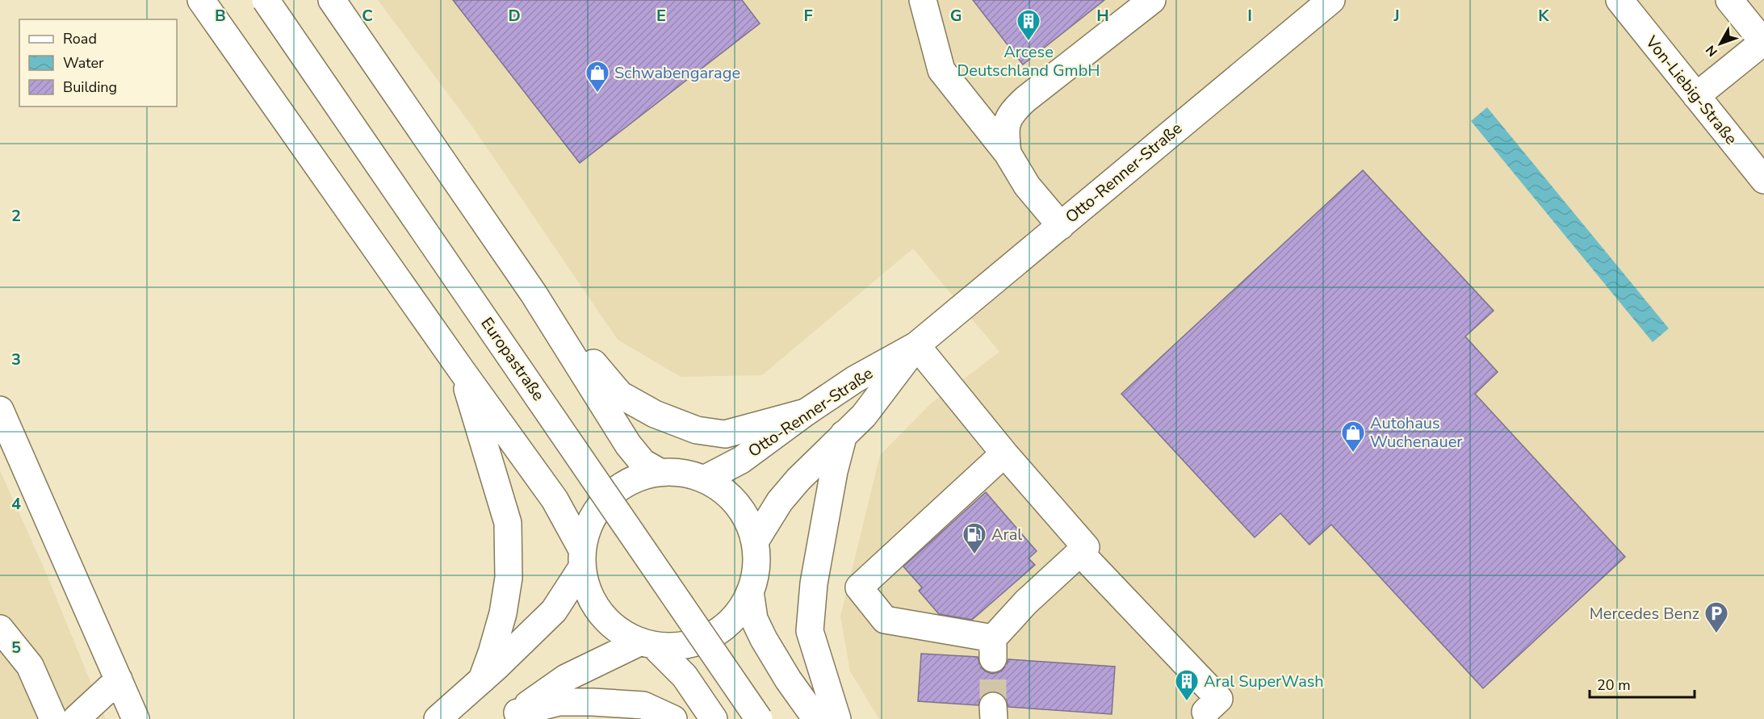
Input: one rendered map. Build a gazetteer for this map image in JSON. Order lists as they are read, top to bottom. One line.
{"streets":{"main road":["Von-Liebig-Straße","Otto-Renner-Straße","Europastraße"]},"places":{"building":["Arcese Deutschland GmbH","Aral SuperWash"],"shop":["Schwabengarage","Autohaus Wuchenauer"],"fuel station":["Aral"],"parking":["Mercedes Benz"]},"legend":["Road","Water","Building"],"scale_bar":"20 m","north":"bottom left","grid":{"columns":["B","C","D","E","F","G","H","I","J","K"],"rows":["2","3","4","5"]}}
